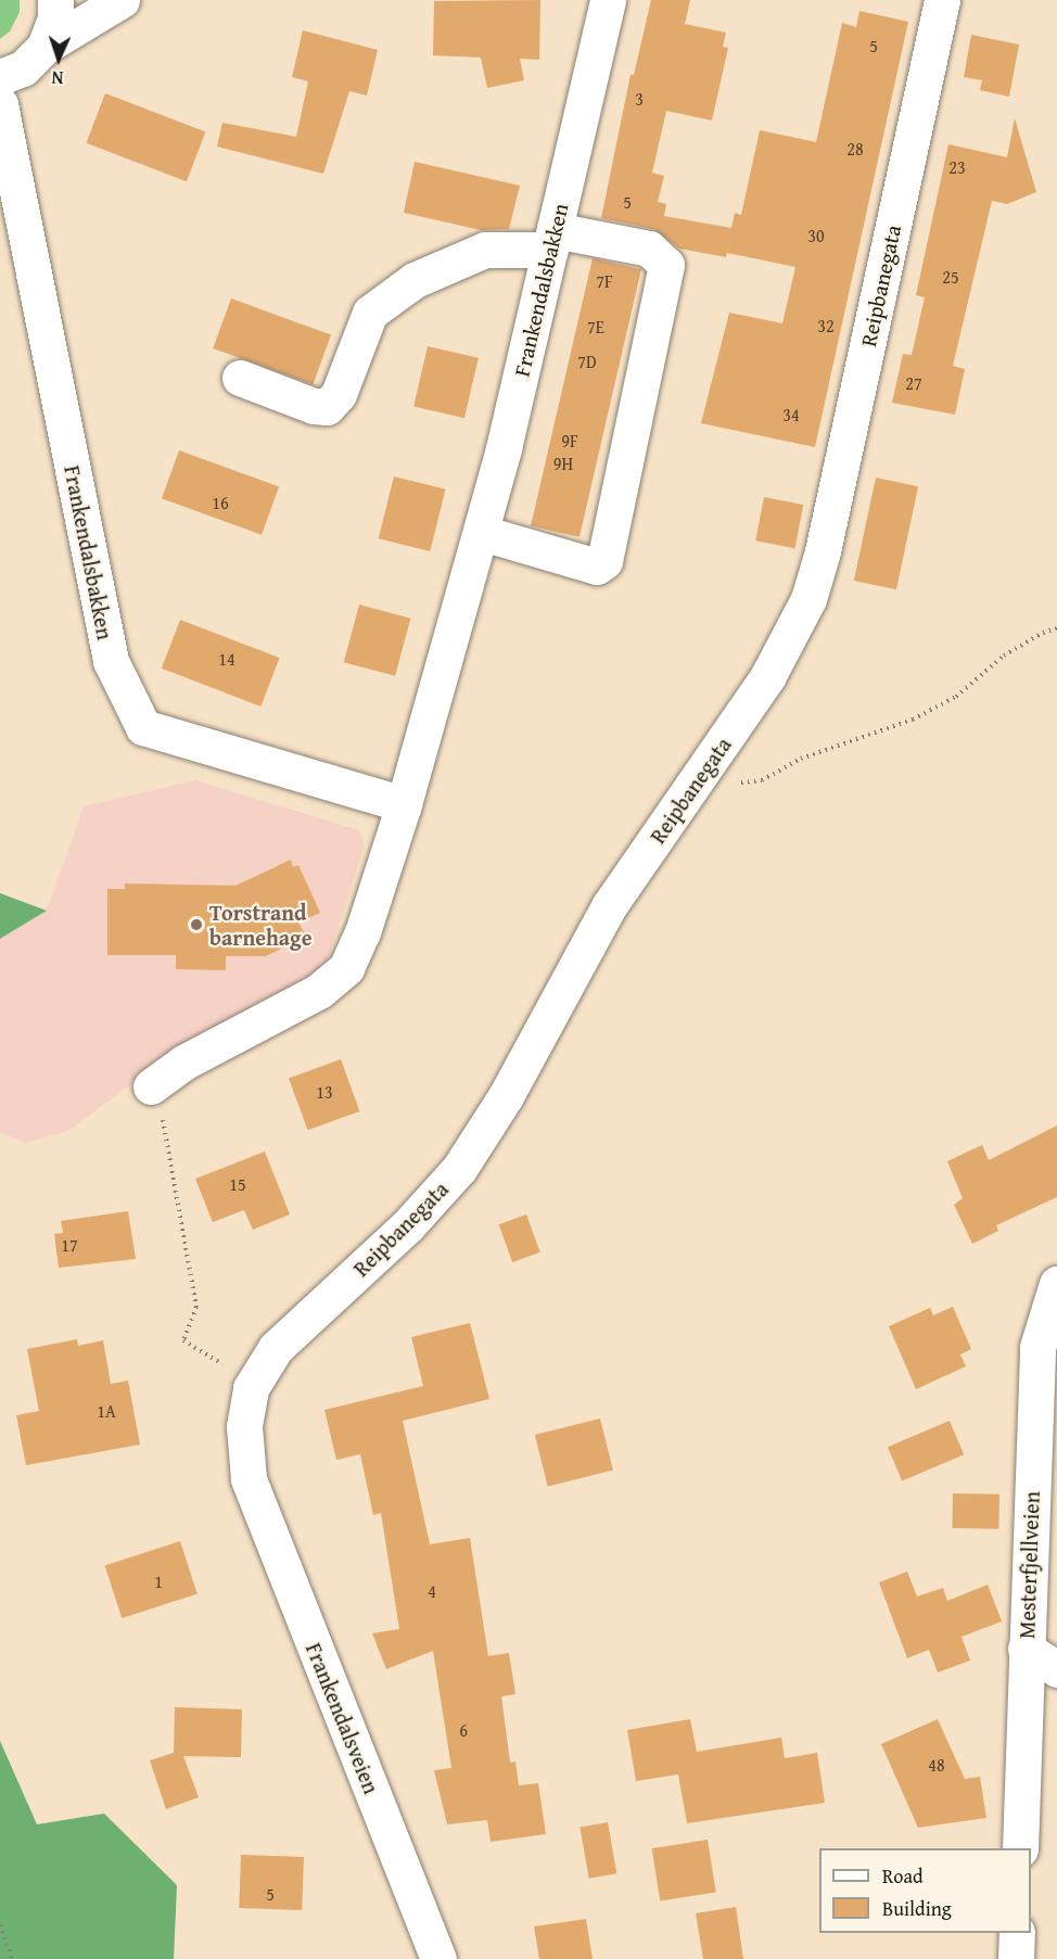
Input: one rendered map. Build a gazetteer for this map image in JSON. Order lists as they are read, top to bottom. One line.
{"streets":{"street":["Reipbanegata","Frankendalsbakken","Mesterfjellveien","Frankendalsveien"]},"crossings":[["Reipbanegata","Frankendalsveien"]],"places":["Torstrand barnehage"],"house_numbers":["5","3","28","23","5","30","25","7F","32","7E","7D","27","34","9F","9H","16","14","13","15","17","1A","1","4","6","48","5"],"legend":["Road","Building"],"north":"bottom"}
